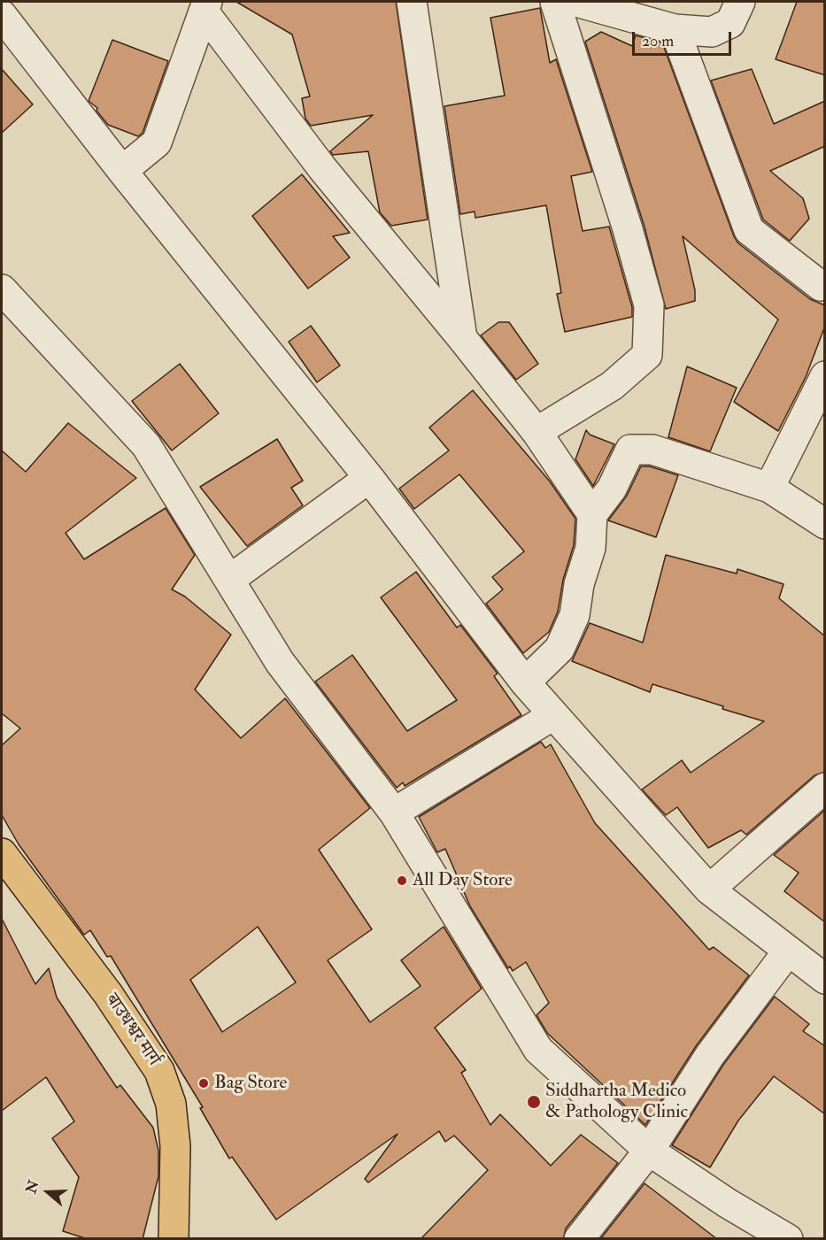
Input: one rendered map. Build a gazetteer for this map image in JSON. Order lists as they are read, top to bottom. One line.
{"streets":{"main road":["बाउधश्वर मार्ग"]},"places":["All Day Store","Bag Store","Siddhartha Medico & Pathology Clinic"],"scale_bar":"20 m","north":"left"}
